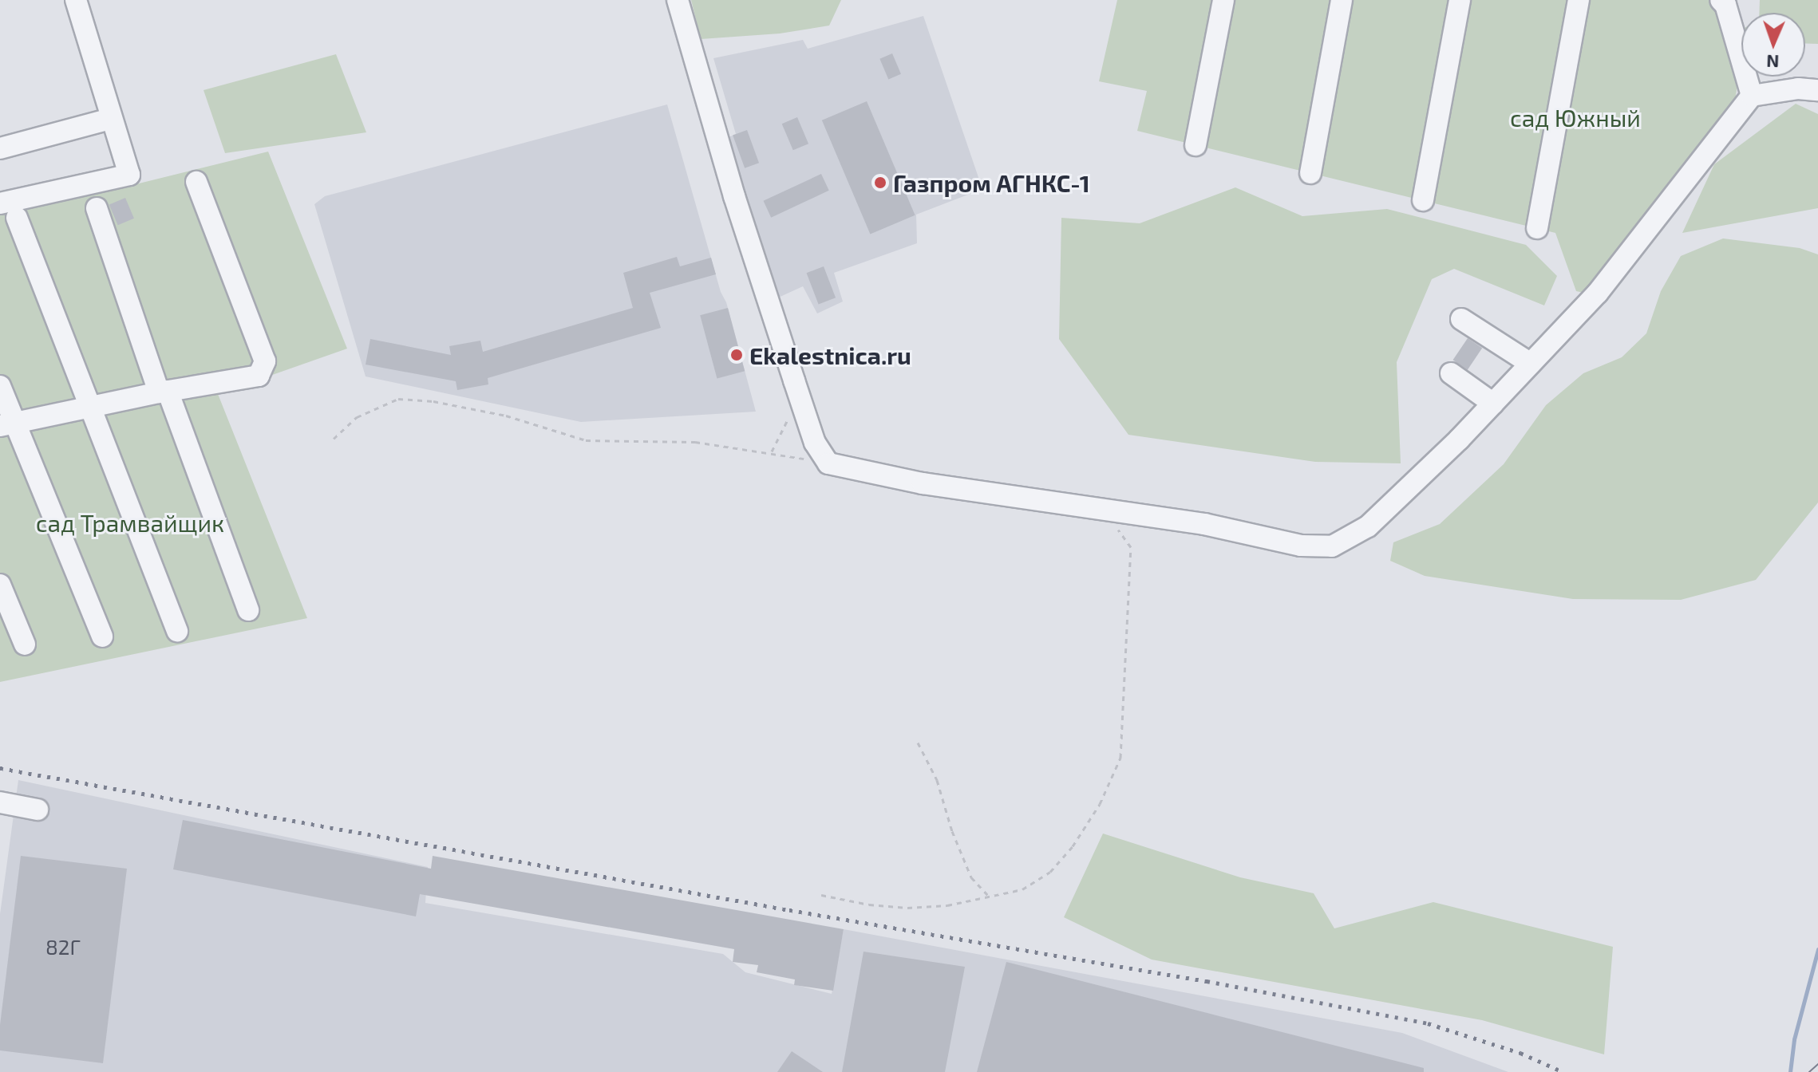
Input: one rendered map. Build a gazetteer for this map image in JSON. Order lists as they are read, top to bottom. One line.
{"parks":["сад Южный","сад Трамвайщик"],"places":["Газпром АГНКС-1","Ekalestnica.ru"],"house_numbers":["82Г"],"north":"bottom"}
